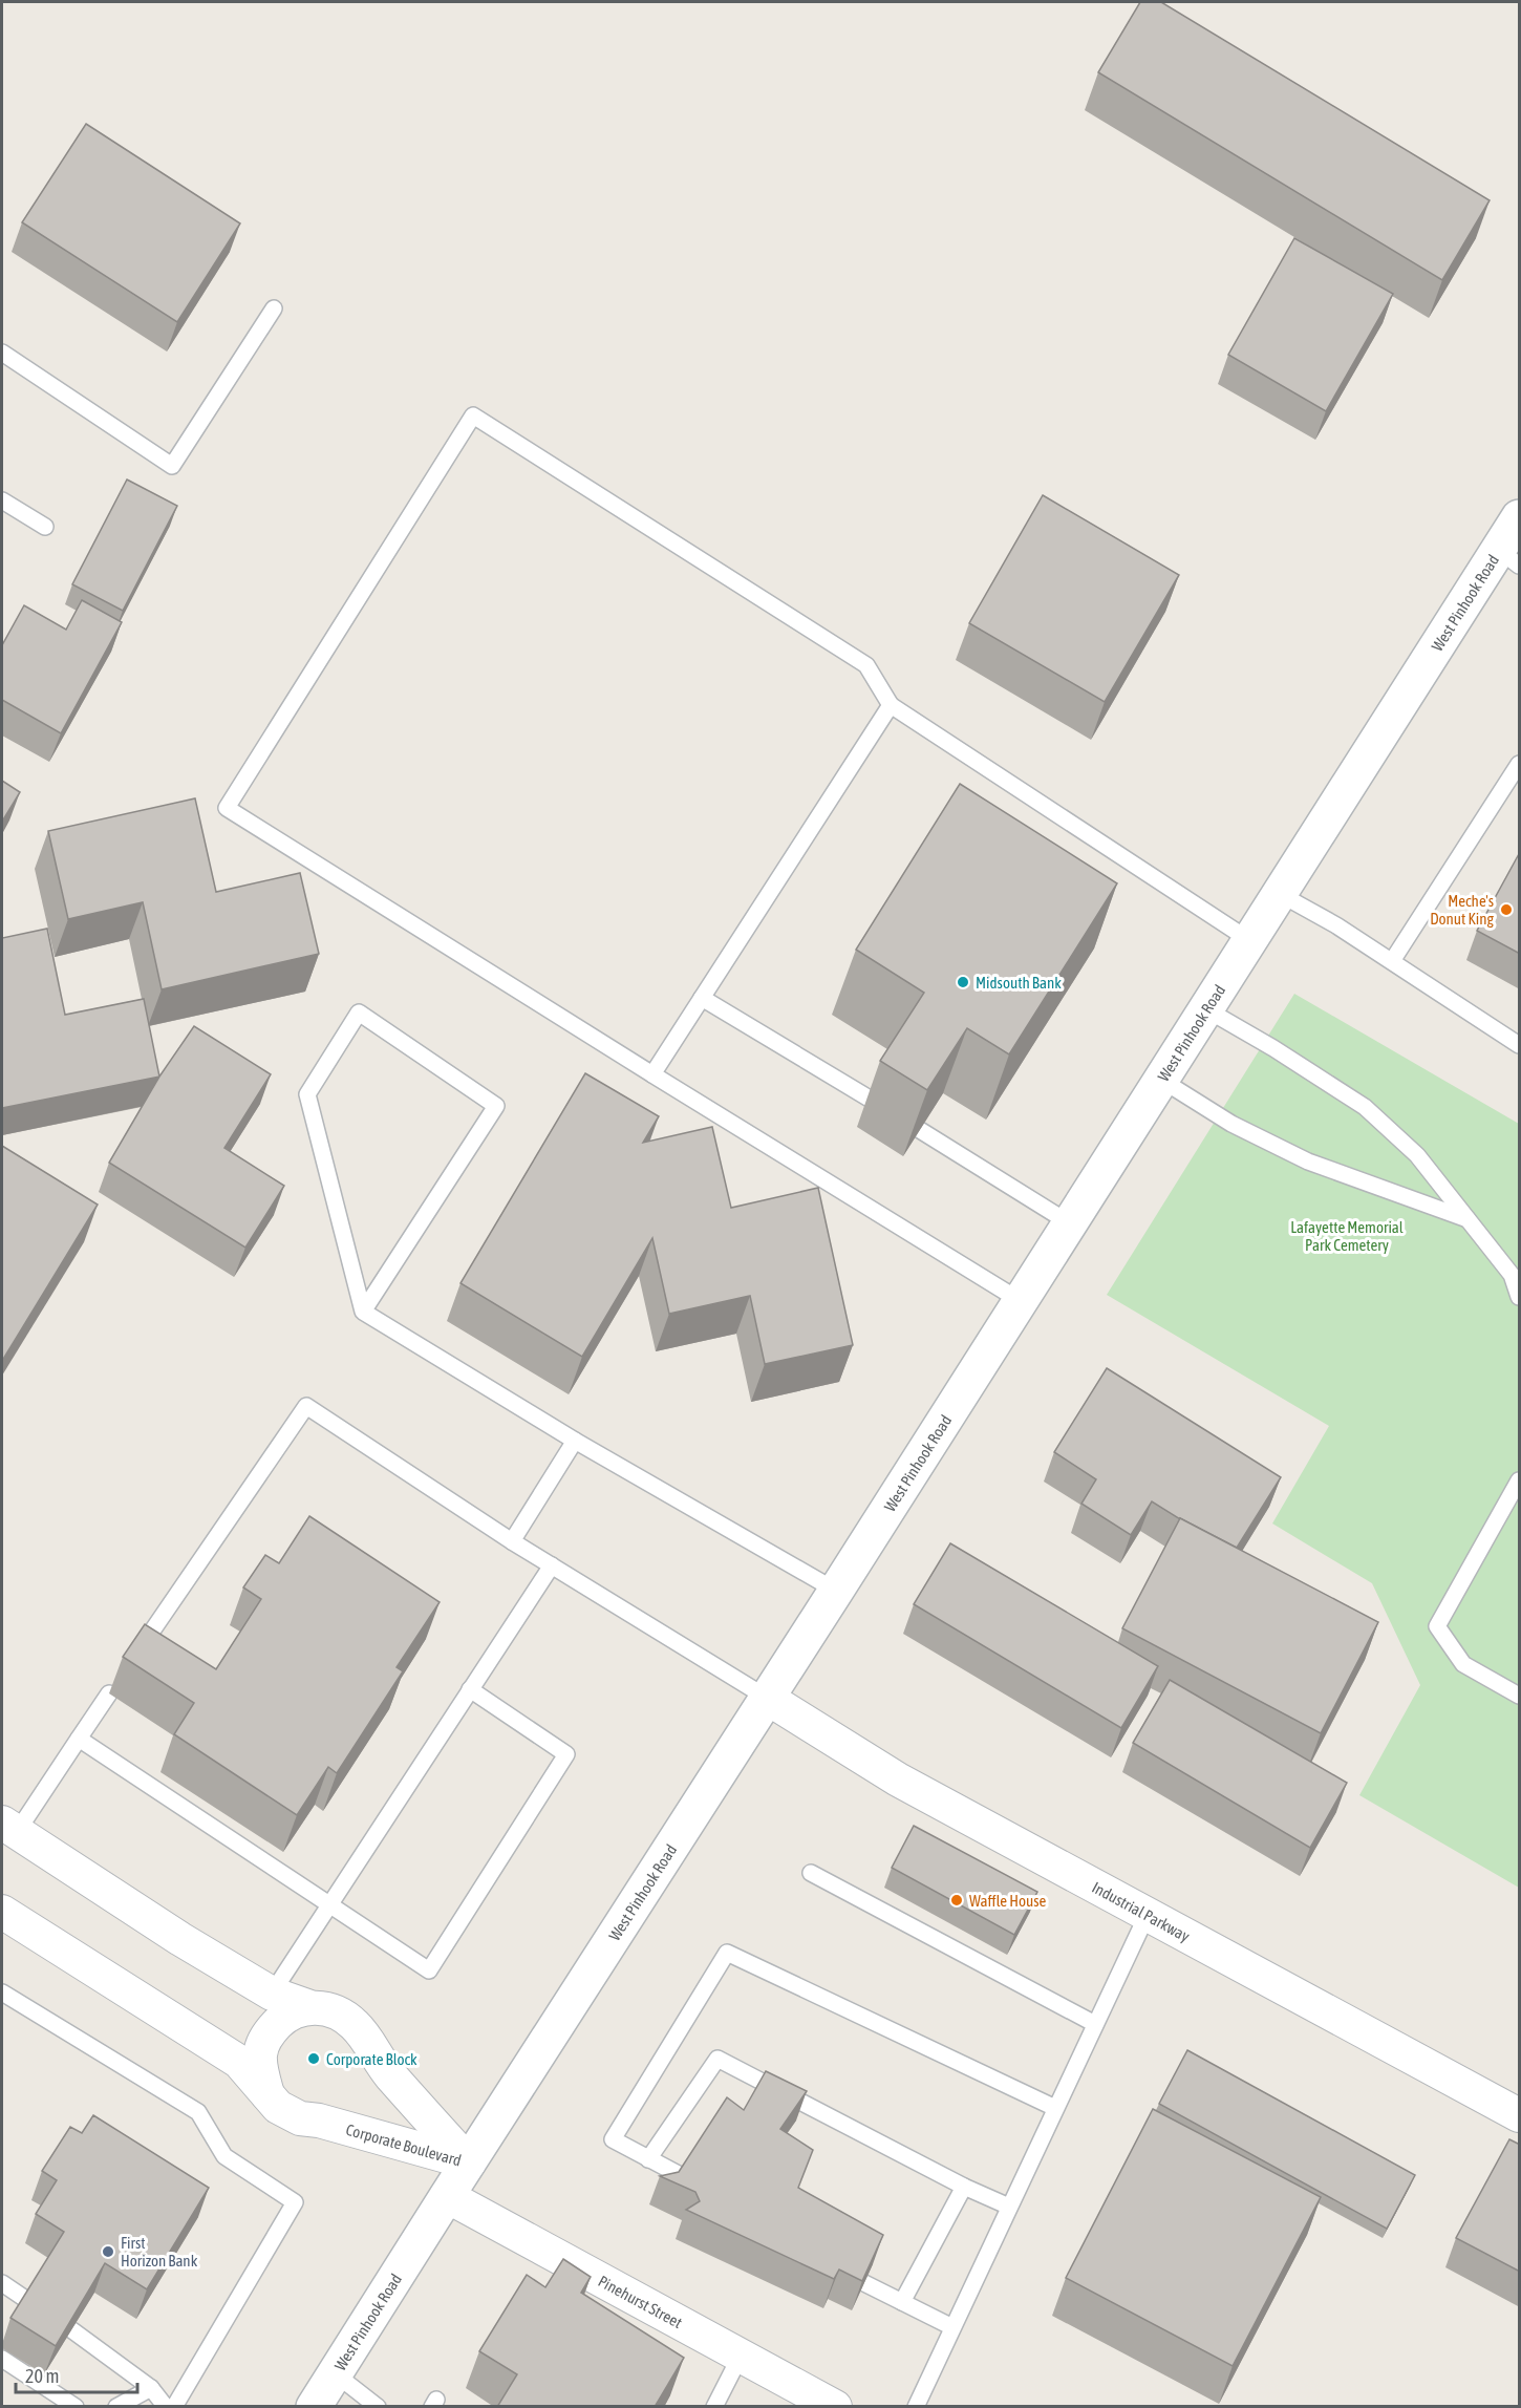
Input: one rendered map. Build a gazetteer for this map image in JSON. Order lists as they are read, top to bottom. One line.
{"streets":{"main road":["West Pinhook Road"],"street":["Industrial Parkway","Corporate Boulevard","Pinehurst Street"]},"crossings":[["West Pinhook Road","Industrial Parkway"],["West Pinhook Road","Corporate Boulevard"],["West Pinhook Road","Pinehurst Street"]],"parks":["Lafayette Memorial Park Cemetery"],"places":["Meche's Donut King","Midsouth Bank","Waffle House","Corporate Block","First Horizon Bank"],"scale_bar":"20 m"}
